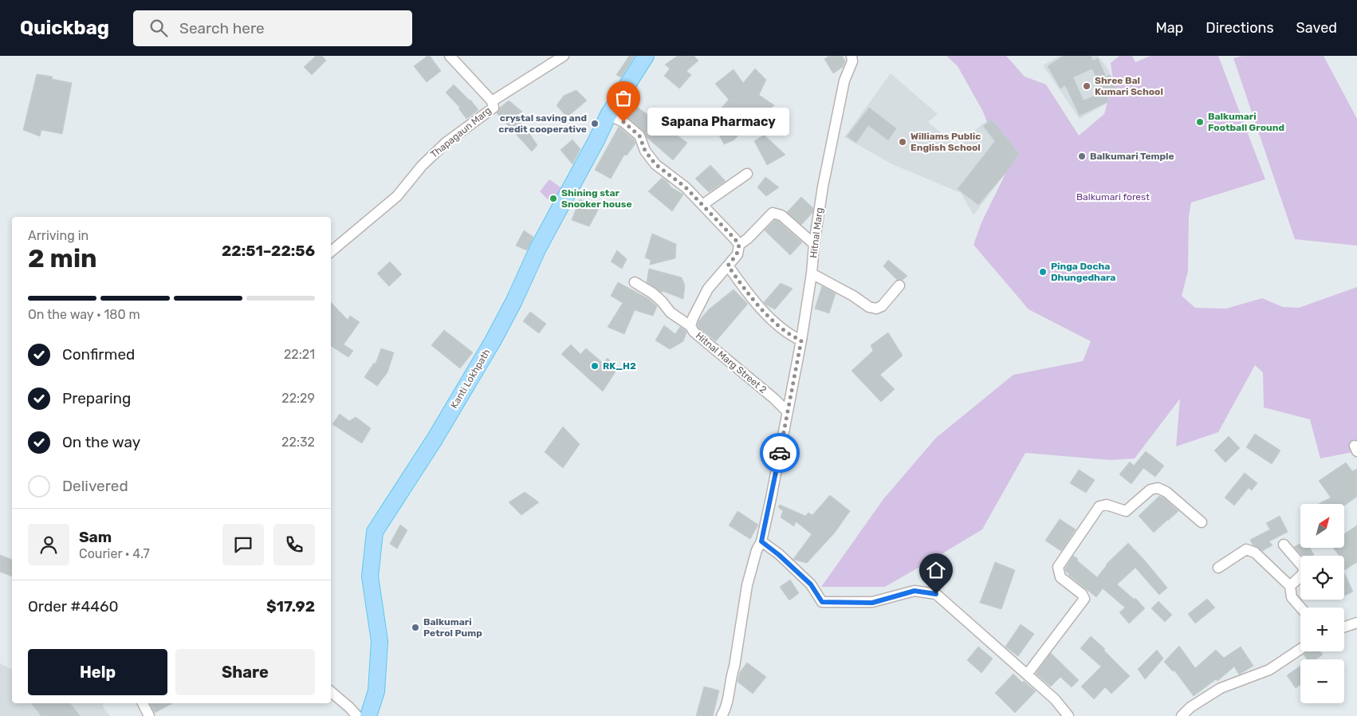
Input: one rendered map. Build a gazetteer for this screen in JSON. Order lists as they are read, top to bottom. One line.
{"streets":{"main road":["Kanti Lokhpath"],"street":["Thapagaun Marg","Hitnal Marg","Hitnal Marg Street 2"]},"crossings":[["Hitnal Marg","Hitnal Marg Street 2"]],"parks":["Balkumari forest"],"places":["Shree Bal Kumari School","Sapana Pharmacy","Balkumari Football Ground","crystal saving and credit cooperative","Williams Public English School","Balkumari Temple","Shining star Snooker house","Pinga Docha Dhungedhara","RK_H2","Balkumari Petrol Pump"],"north":"top right","page":{"header":"Quickbag","search":"Search here","nav":["Map","Directions","Saved"],"bubble":"Sapana Pharmacy","heading":["2 min","Arriving in","22:51–22:56"],"panel":["Sam","Courier · 4.7","Order #4460","$17.92"],"bar":"On the way · 180 m","list":[["Confirmed","22:21"],["Preparing","22:29"],["On the way","22:32"],"Delivered"],"map_buttons":["+","−"],"buttons":["Help","Share"]}}
